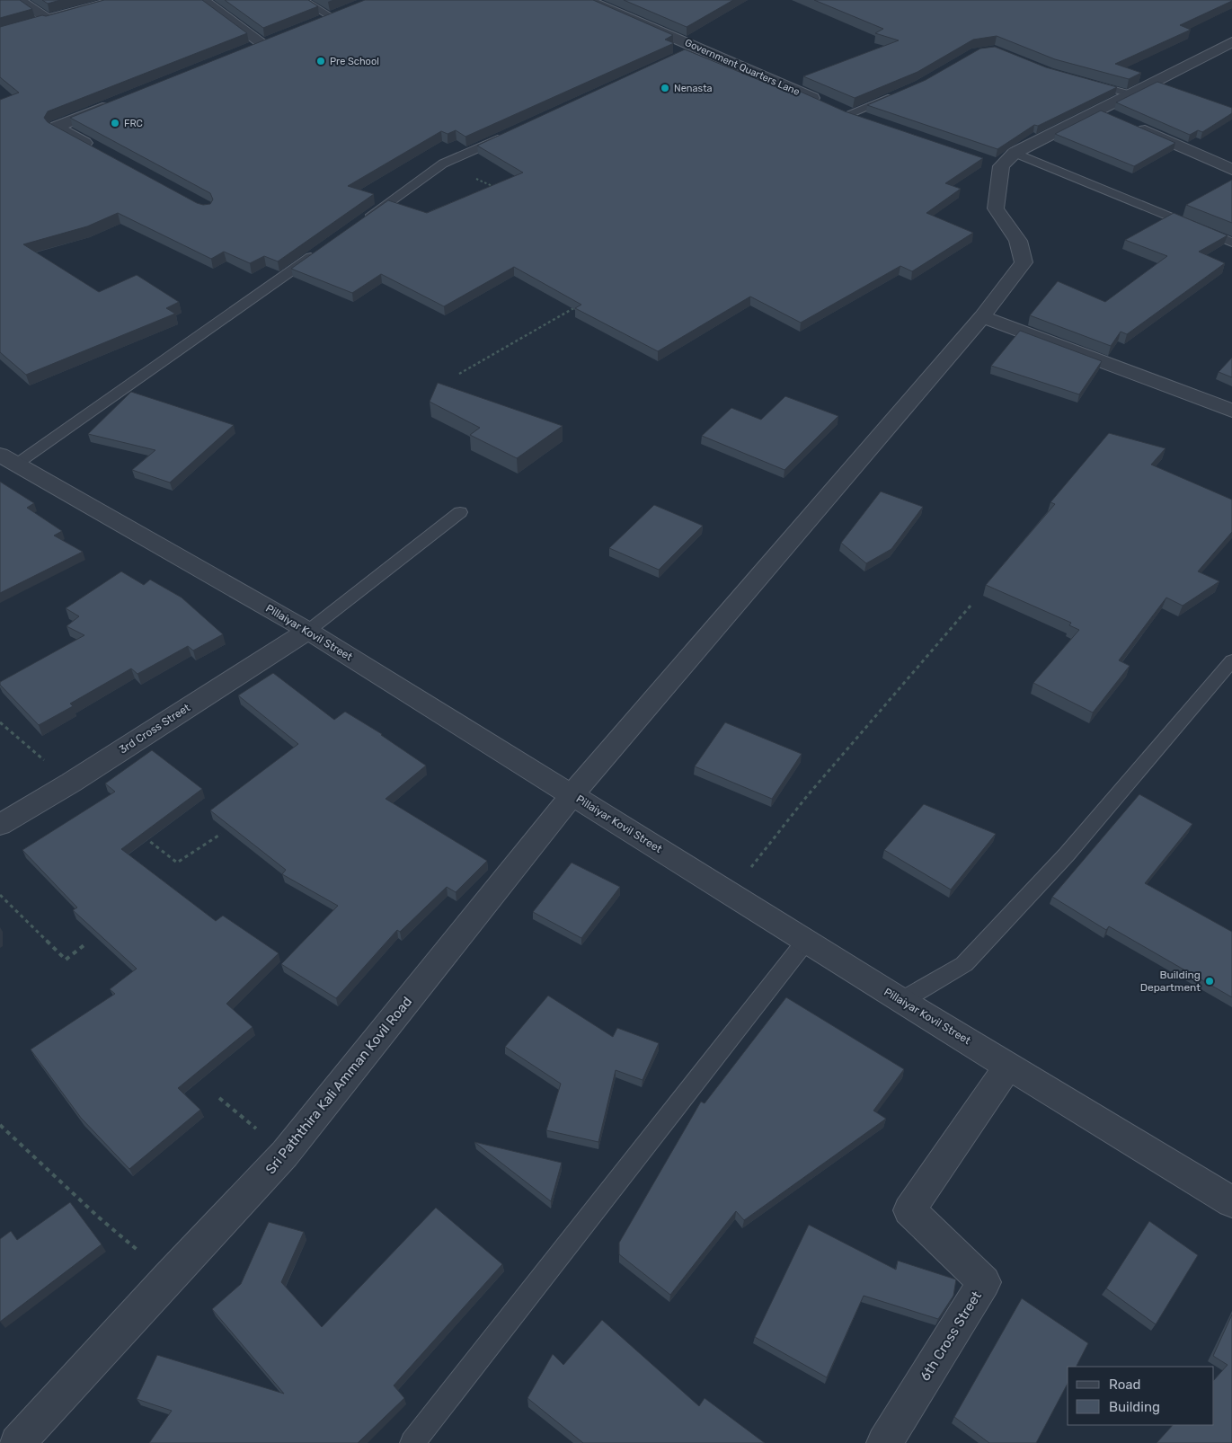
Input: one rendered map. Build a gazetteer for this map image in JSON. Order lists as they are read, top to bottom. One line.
{"streets":{"street":["Government Quarters Lane","Pillaiyar Kovil Street","3rd Cross Street","Sri Paththira Kali Amman Kovil Road","6th Cross Street"]},"crossings":[["Pillaiyar Kovil Street","3rd Cross Street"],["Pillaiyar Kovil Street","Sri Paththira Kali Amman Kovil Road"],["Pillaiyar Kovil Street","6th Cross Street"]],"places":["Pre School","Nenasta","FRC","Building Department"],"legend":["Road","Building"]}
